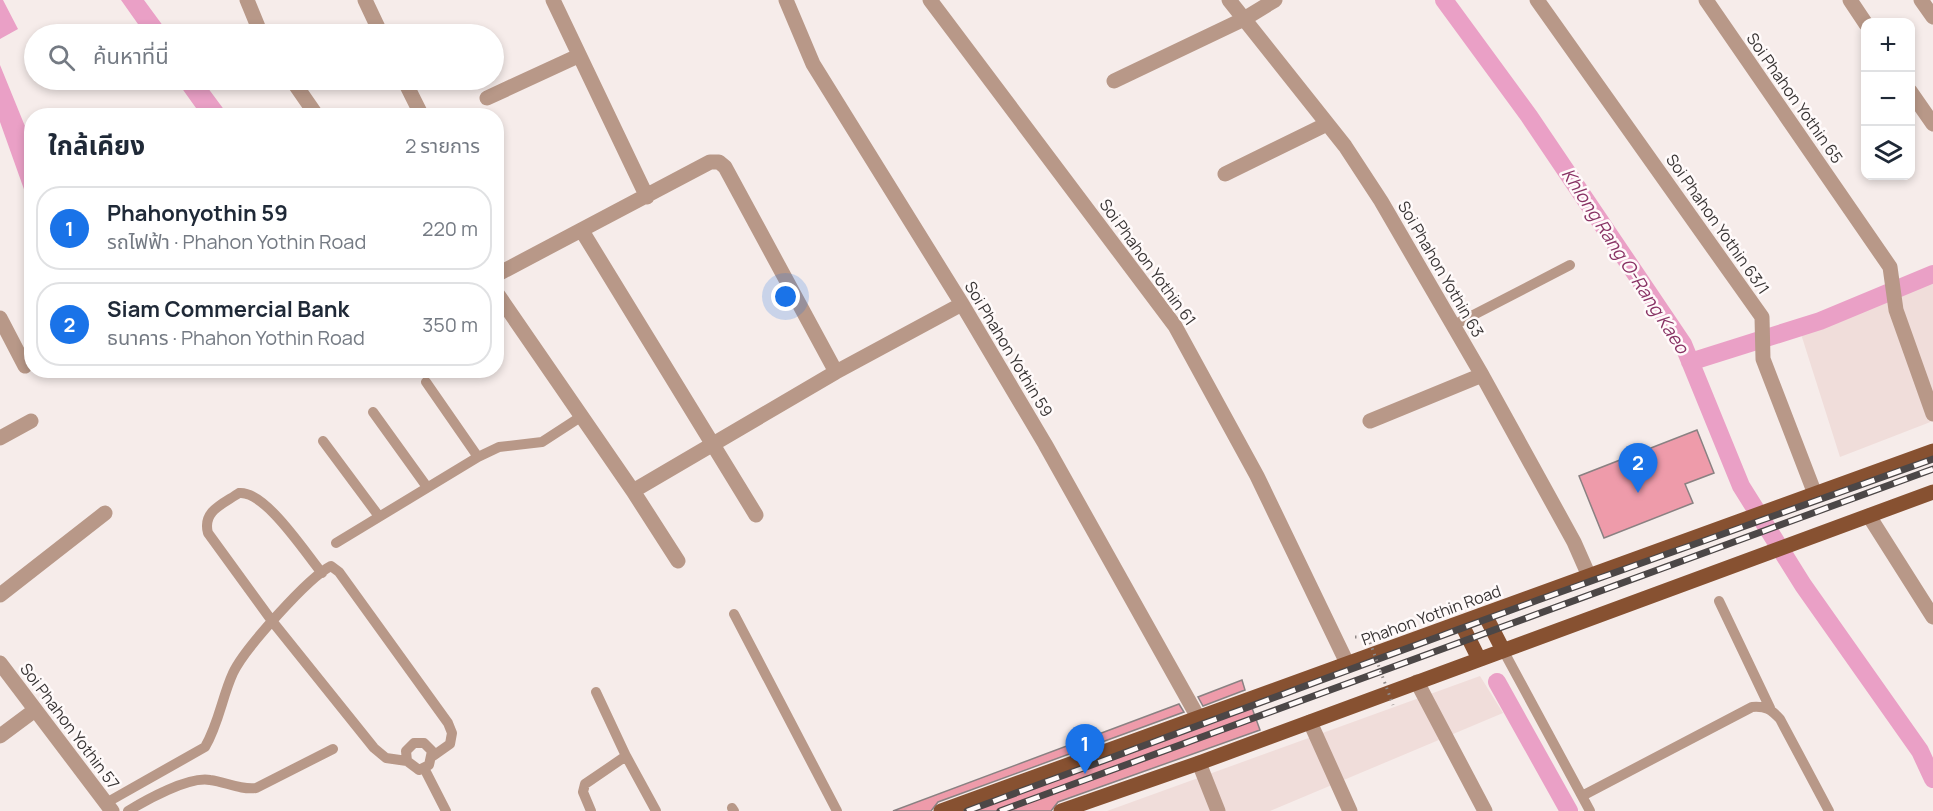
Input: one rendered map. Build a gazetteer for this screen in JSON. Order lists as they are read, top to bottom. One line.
{"streets":{"main road":["Phahon Yothin Road"],"street":["Soi Phahon Yothin 65","Soi Phahon Yothin 63/1","Soi Phahon Yothin 61","Soi Phahon Yothin 63","Soi Phahon Yothin 59","Soi Phahon Yothin 57"]},"crossings":[["Soi Phahon Yothin 63/1","Phahon Yothin Road"],["Soi Phahon Yothin 61","Phahon Yothin Road"],["Soi Phahon Yothin 63","Phahon Yothin Road"],["Soi Phahon Yothin 59","Phahon Yothin Road"]],"water":["Khlong Rang O-Rang Kaeo"],"page":{"map_buttons":["+","−"],"search":"ค้นหาที่นี่","heading":["ใกล้เคียง","2 รายการ"],"list":[{"mark":"1","name":"Phahonyothin 59","note":"รถไฟฟ้า · Phahon Yothin Road","value":"220 m"},{"mark":"2","name":"Siam Commercial Bank","note":"ธนาคาร · Phahon Yothin Road","value":"350 m"}],"pins":["2","1"]}}
